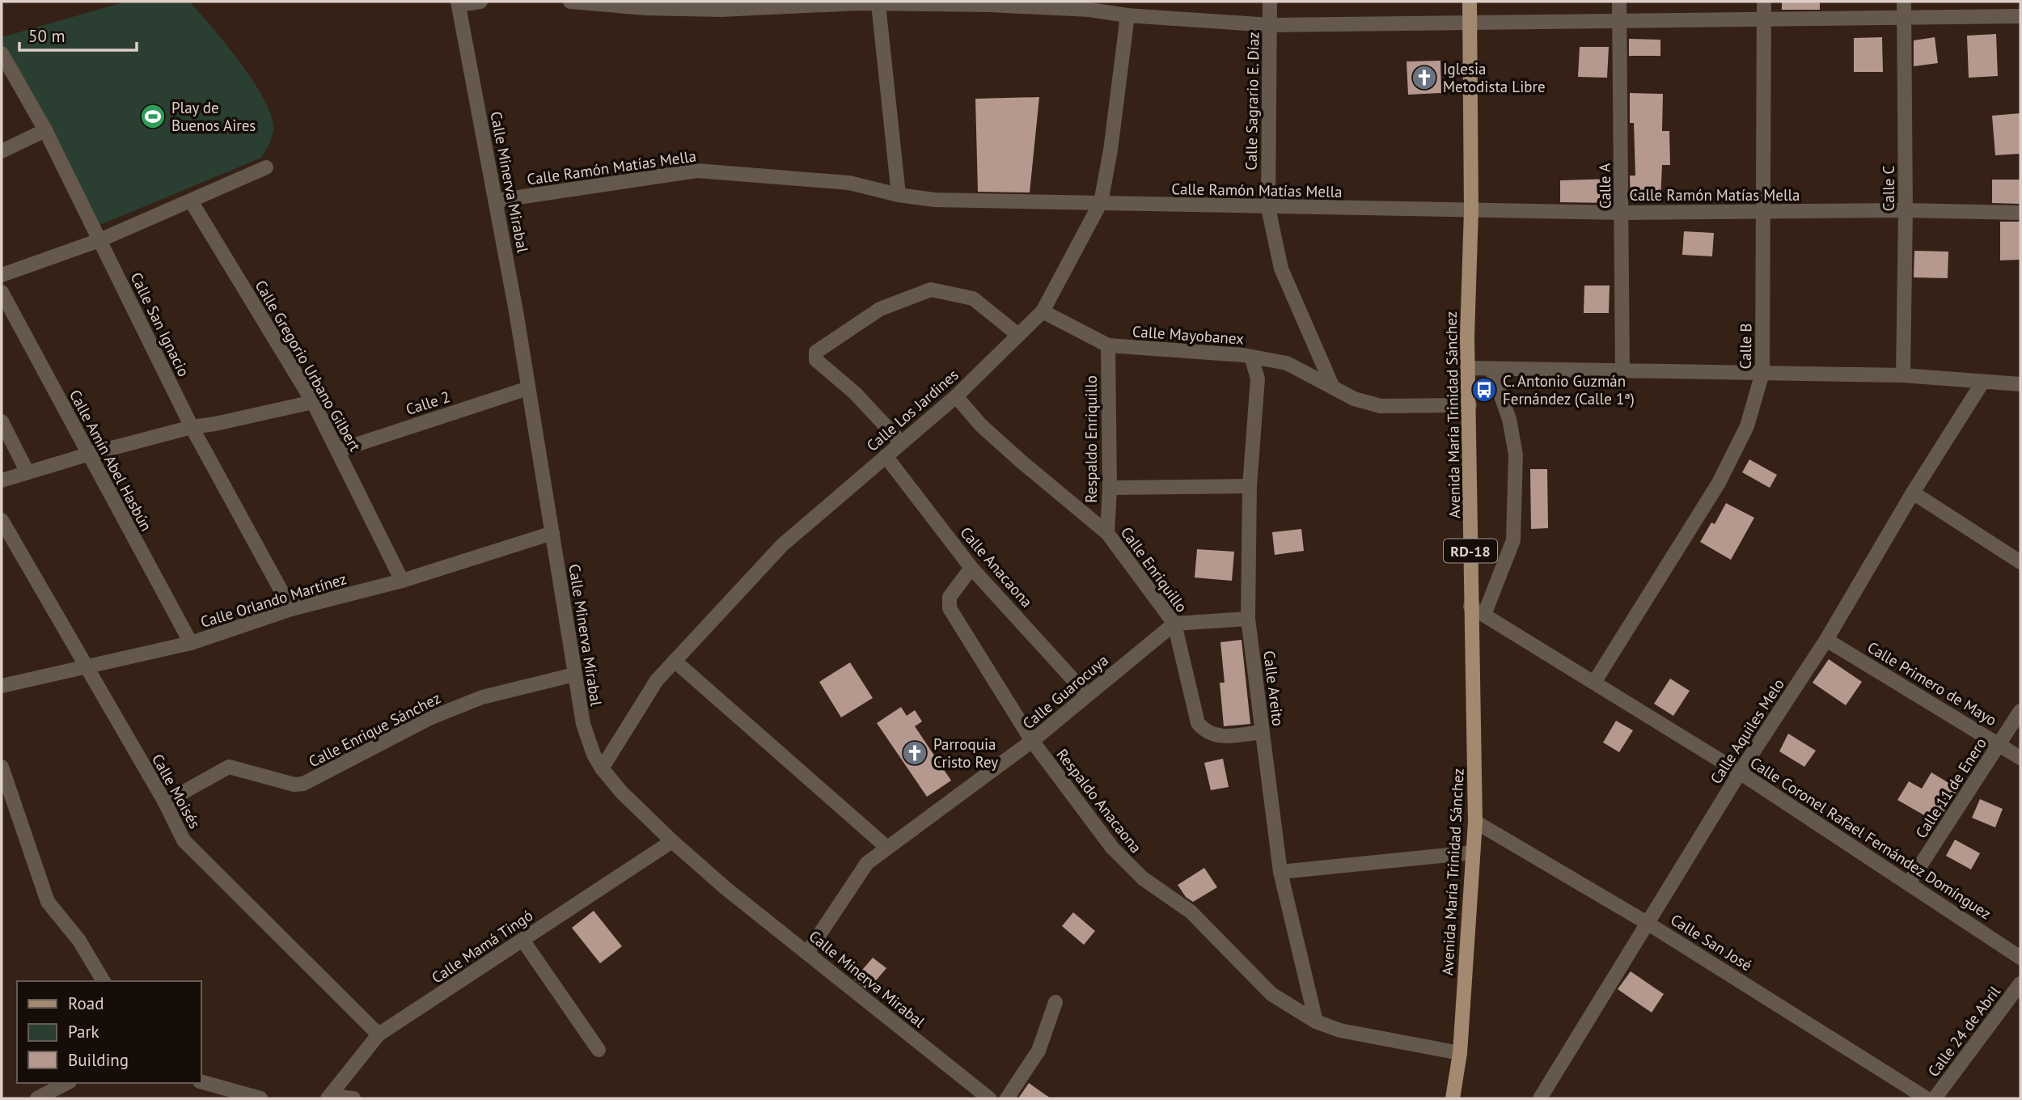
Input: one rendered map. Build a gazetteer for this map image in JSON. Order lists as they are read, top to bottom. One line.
{"streets":{"main road":["Avenida María Trinidad Sánchez","RD-18"],"street":["Calle Sagrario E. Díaz","Calle Ramón Matías Mella","Calle Minerva Mirabal","Calle A","Calle C","Calle San Ignacio","Calle Mayobanex","Calle B","Calle Gregorio Urbano Gilbert","Calle 2","Calle Los Jardines","Respaldo Enriquillo","Calle Amín Abel Hasbún","Calle Anacaona","Calle Enriquillo","Calle Orlando Martínez","Calle Primero de Mayo","Calle Areito","Calle Guarocuya","Calle Enrique Sánchez","Calle Aquiles Melo","Calle 11 de Enero","Calle Moisés","Respaldo Anacaona","Calle Coronel Rafael Fernández Domínguez","Calle San José","Calle Mamá Tingó","Calle 24 de Abril"]},"crossings":[["Calle Sagrario E. Díaz","Calle Ramón Matías Mella"],["Calle Sagrario E. Díaz","Calle Mayobanex"],["Calle Ramón Matías Mella","Calle Minerva Mirabal"],["Calle Ramón Matías Mella","Calle A"],["Calle Ramón Matías Mella","Calle C"],["Calle Ramón Matías Mella","Calle B"],["Calle Ramón Matías Mella","Calle Los Jardines"],["Calle Ramón Matías Mella","Avenida María Trinidad Sánchez"],["Calle Minerva Mirabal","Calle 2"],["Calle Minerva Mirabal","Calle Los Jardines"],["Calle Minerva Mirabal","Calle Orlando Martínez"],["Calle Minerva Mirabal","Calle Guarocuya"],["Calle Minerva Mirabal","Calle Enrique Sánchez"],["Calle Minerva Mirabal","Calle Mamá Tingó"],["Calle San Ignacio","Calle Orlando Martínez"],["Calle Mayobanex","Calle Los Jardines"],["Calle Mayobanex","Respaldo Enriquillo"],["Calle Mayobanex","Calle Areito"],["Calle B","Calle Coronel Rafael Fernández Domínguez"],["Calle Gregorio Urbano Gilbert","Calle 2"],["Calle Gregorio Urbano Gilbert","Calle Orlando Martínez"],["Calle Los Jardines","Calle Anacaona"],["Calle Los Jardines","Calle Enriquillo"],["Avenida María Trinidad Sánchez","Respaldo Anacaona"],["Avenida María Trinidad Sánchez","Calle Coronel Rafael Fernández Domínguez"],["Avenida María Trinidad Sánchez","Calle San José"],["Respaldo Enriquillo","Calle Enriquillo"],["Calle Amín Abel Hasbún","Calle Orlando Martínez"],["Calle Anacaona","Calle Guarocuya"],["Calle Anacaona","Respaldo Anacaona"],["Calle Enriquillo","Calle Areito"],["Calle Enriquillo","Calle Guarocuya"],["Calle Orlando Martínez","Calle Moisés"],["Calle Primero de Mayo","Calle Aquiles Melo"],["Calle Primero de Mayo","Calle 11 de Enero"],["Calle Areito","Respaldo Anacaona"],["Calle Guarocuya","Respaldo Anacaona"],["Calle Enrique Sánchez","Calle Moisés"],["Calle Aquiles Melo","Calle Coronel Rafael Fernández Domínguez"],["Calle Aquiles Melo","Calle San José"],["Calle 11 de Enero","Calle Coronel Rafael Fernández Domínguez"],["Calle Moisés","Calle Mamá Tingó"]],"places":{"church":["Iglesia Metodista Libre","Parroquia Cristo Rey"],"sports":["Play de Buenos Aires"],"bus stop":["C. Antonio Guzmán Fernández (Calle 1ª)"]},"legend":["Road","Park","Building"],"scale_bar":"50 m"}
